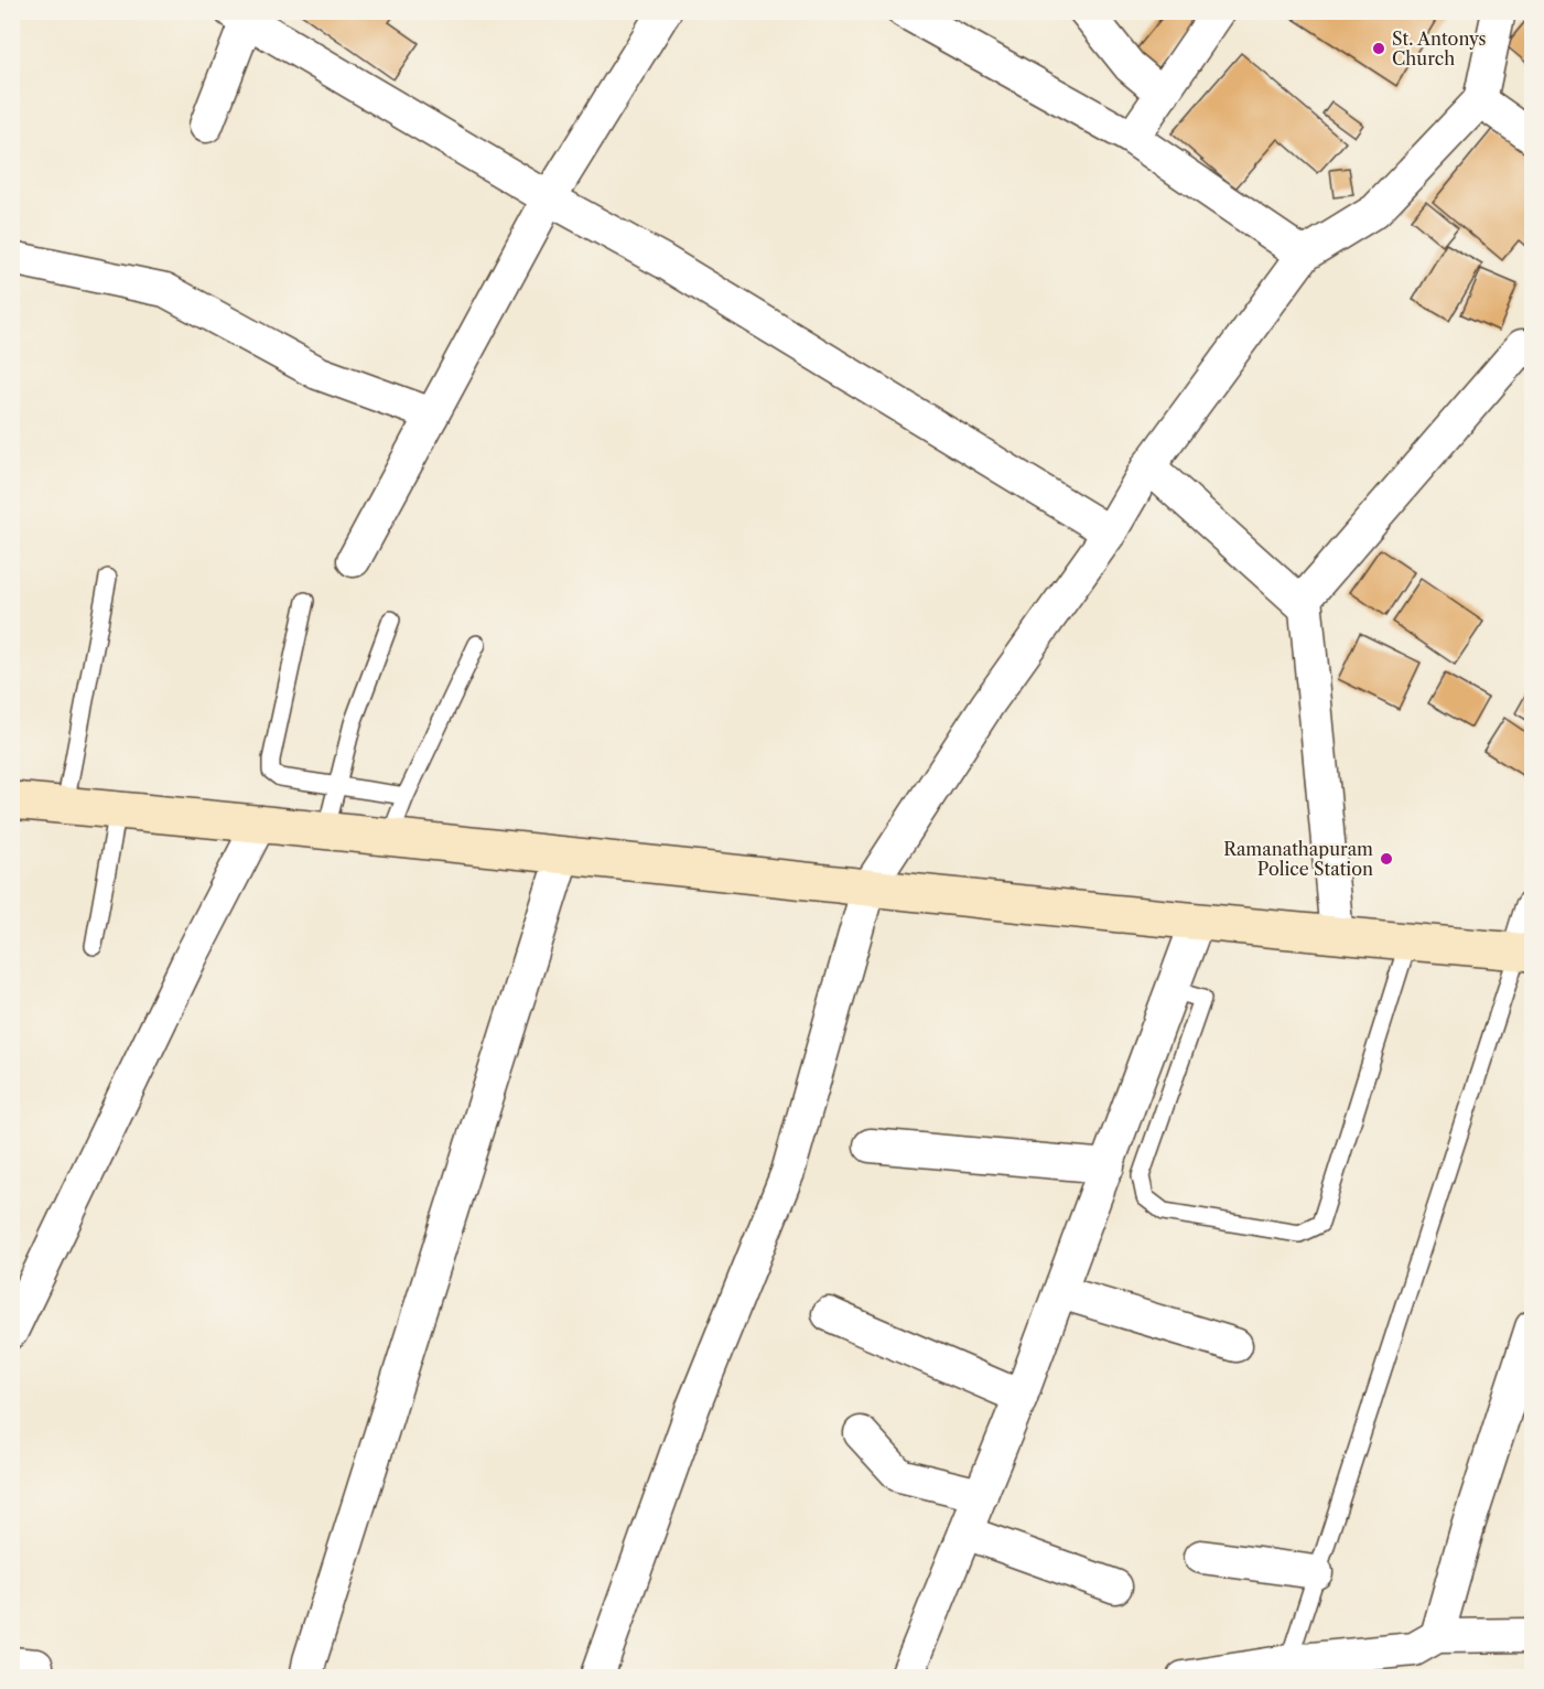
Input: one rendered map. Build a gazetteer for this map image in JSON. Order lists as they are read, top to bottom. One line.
{"places":["St. Antonys Church","Ramanathapuram Police Station"]}
